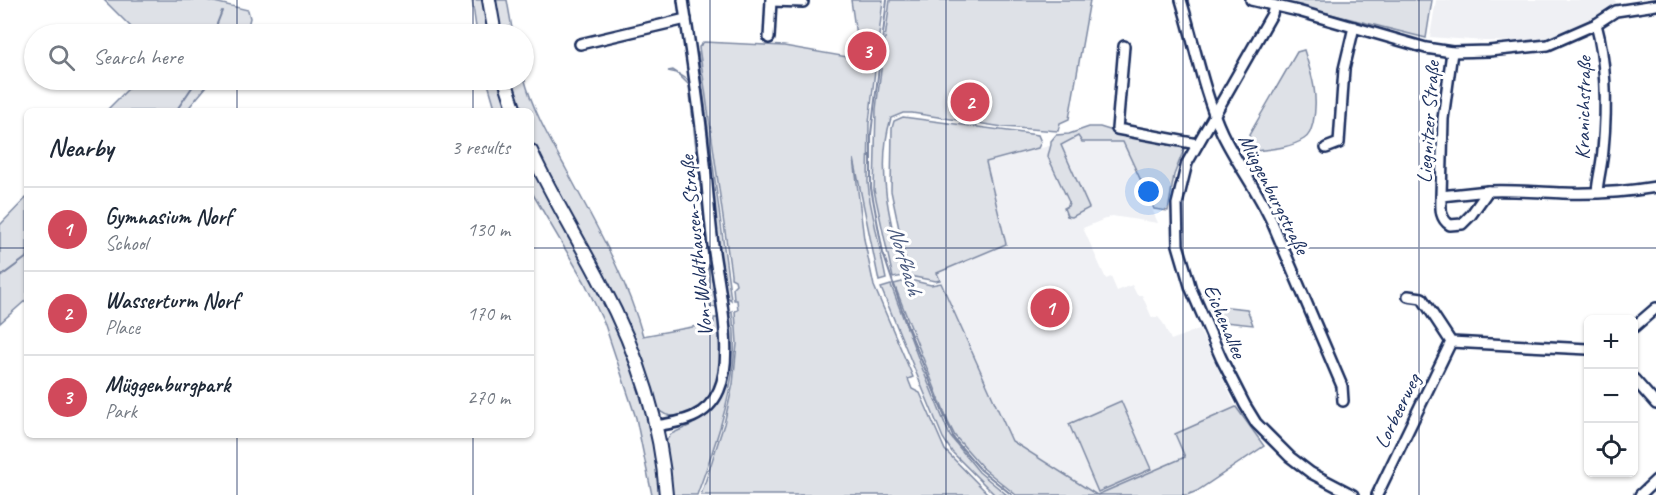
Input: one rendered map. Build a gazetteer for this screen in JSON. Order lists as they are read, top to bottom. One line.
{"streets":{"street":["Kranichstraße","Liegnitzer Straße","Müggenburgstraße","Von-Waldthausen-Straße","Eichenallee","Lorbeerweg"]},"crossings":[["Müggenburgstraße","Eichenallee"]],"water":["Norfbach"],"page":{"search":"Search here","pins":["3","2","1"],"heading":["Nearby","3 results"],"list":[{"mark":"1","name":"Gymnasium Norf","note":"School","value":"130 m"},{"mark":"2","name":"Wasserturm Norf","note":"Place","value":"170 m"},{"mark":"3","name":"Müggenburgpark","note":"Park","value":"270 m"}],"map_buttons":["+","−"]}}
